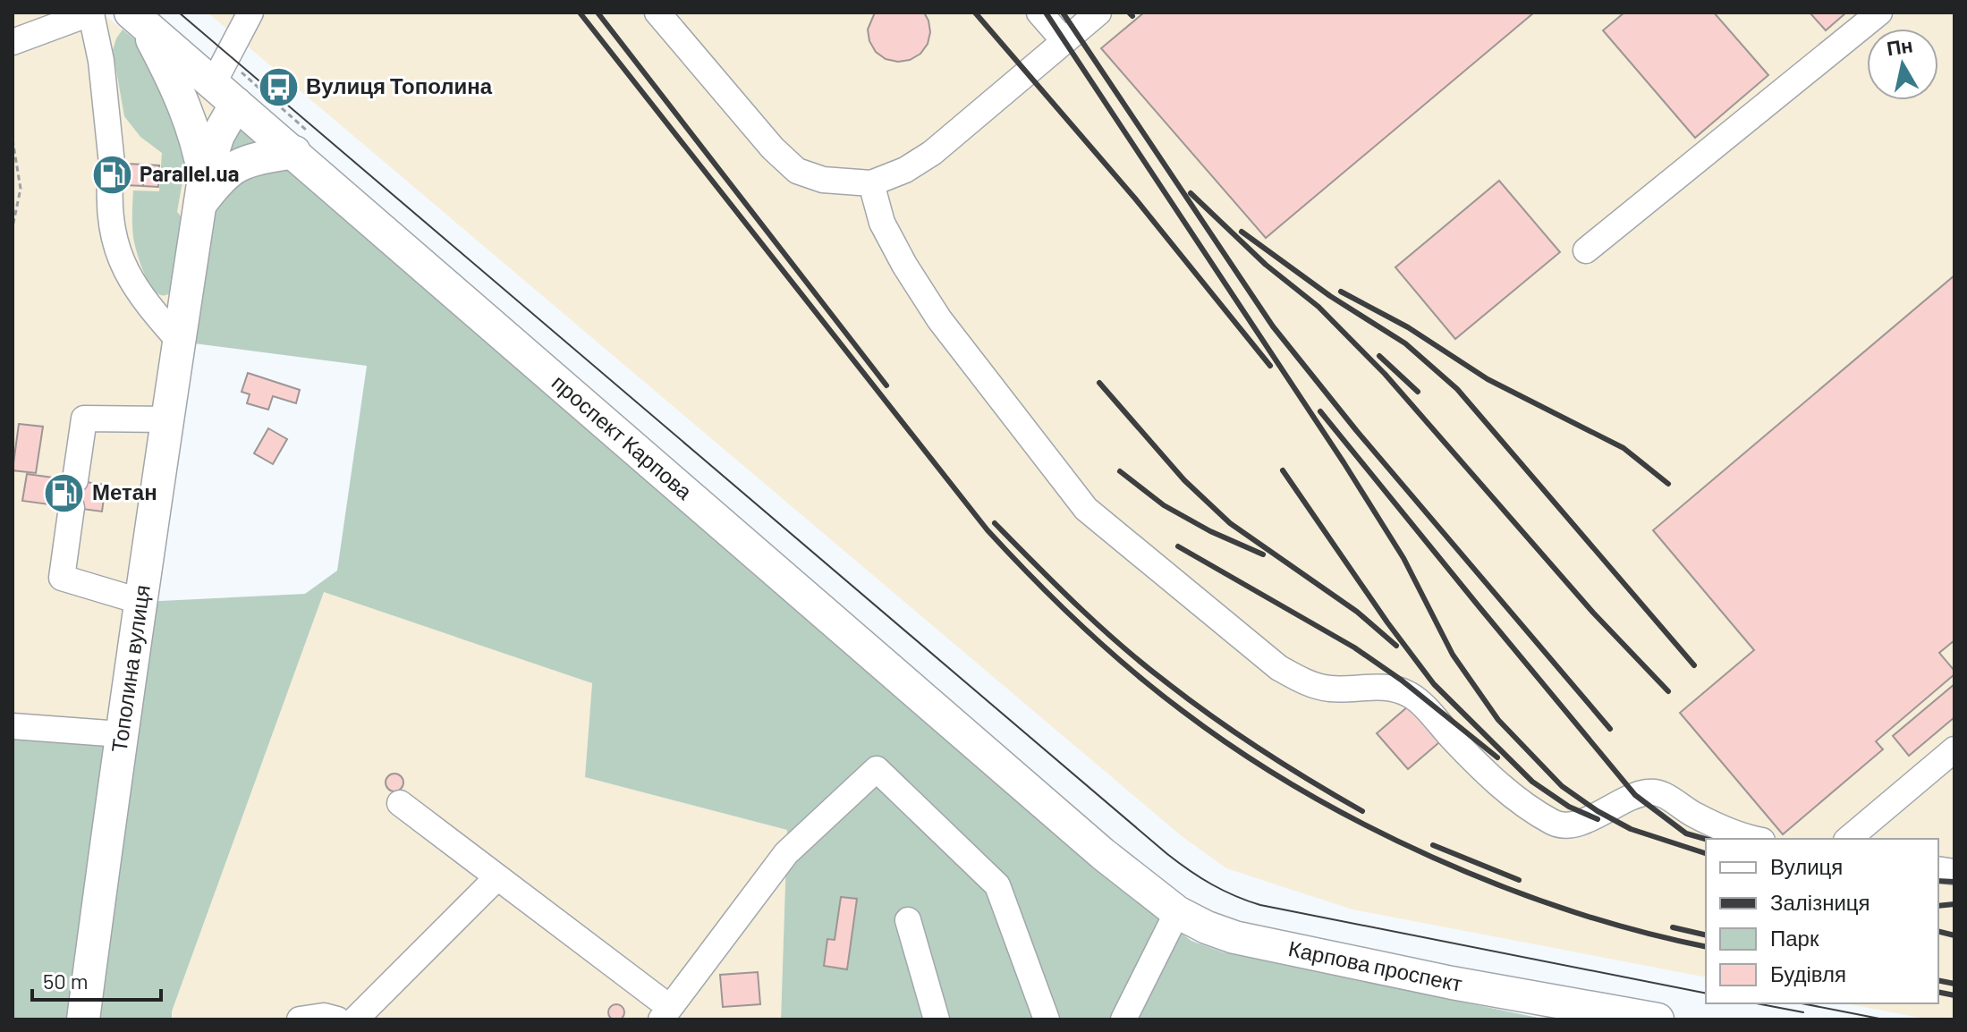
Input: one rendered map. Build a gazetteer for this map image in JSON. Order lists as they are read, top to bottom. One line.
{"streets":{"main road":["проспект Карпова","Тополина вулиця","Карпова проспект"]},"crossings":[["проспект Карпова","Карпова проспект"]],"places":{"bus stop":["Вулиця Тополина"],"fuel station":["Parallel.ua","Метан"]},"legend":["Вулиця","Залізниця","Парк","Будівля"],"scale_bar":"50 m","north":"top"}
